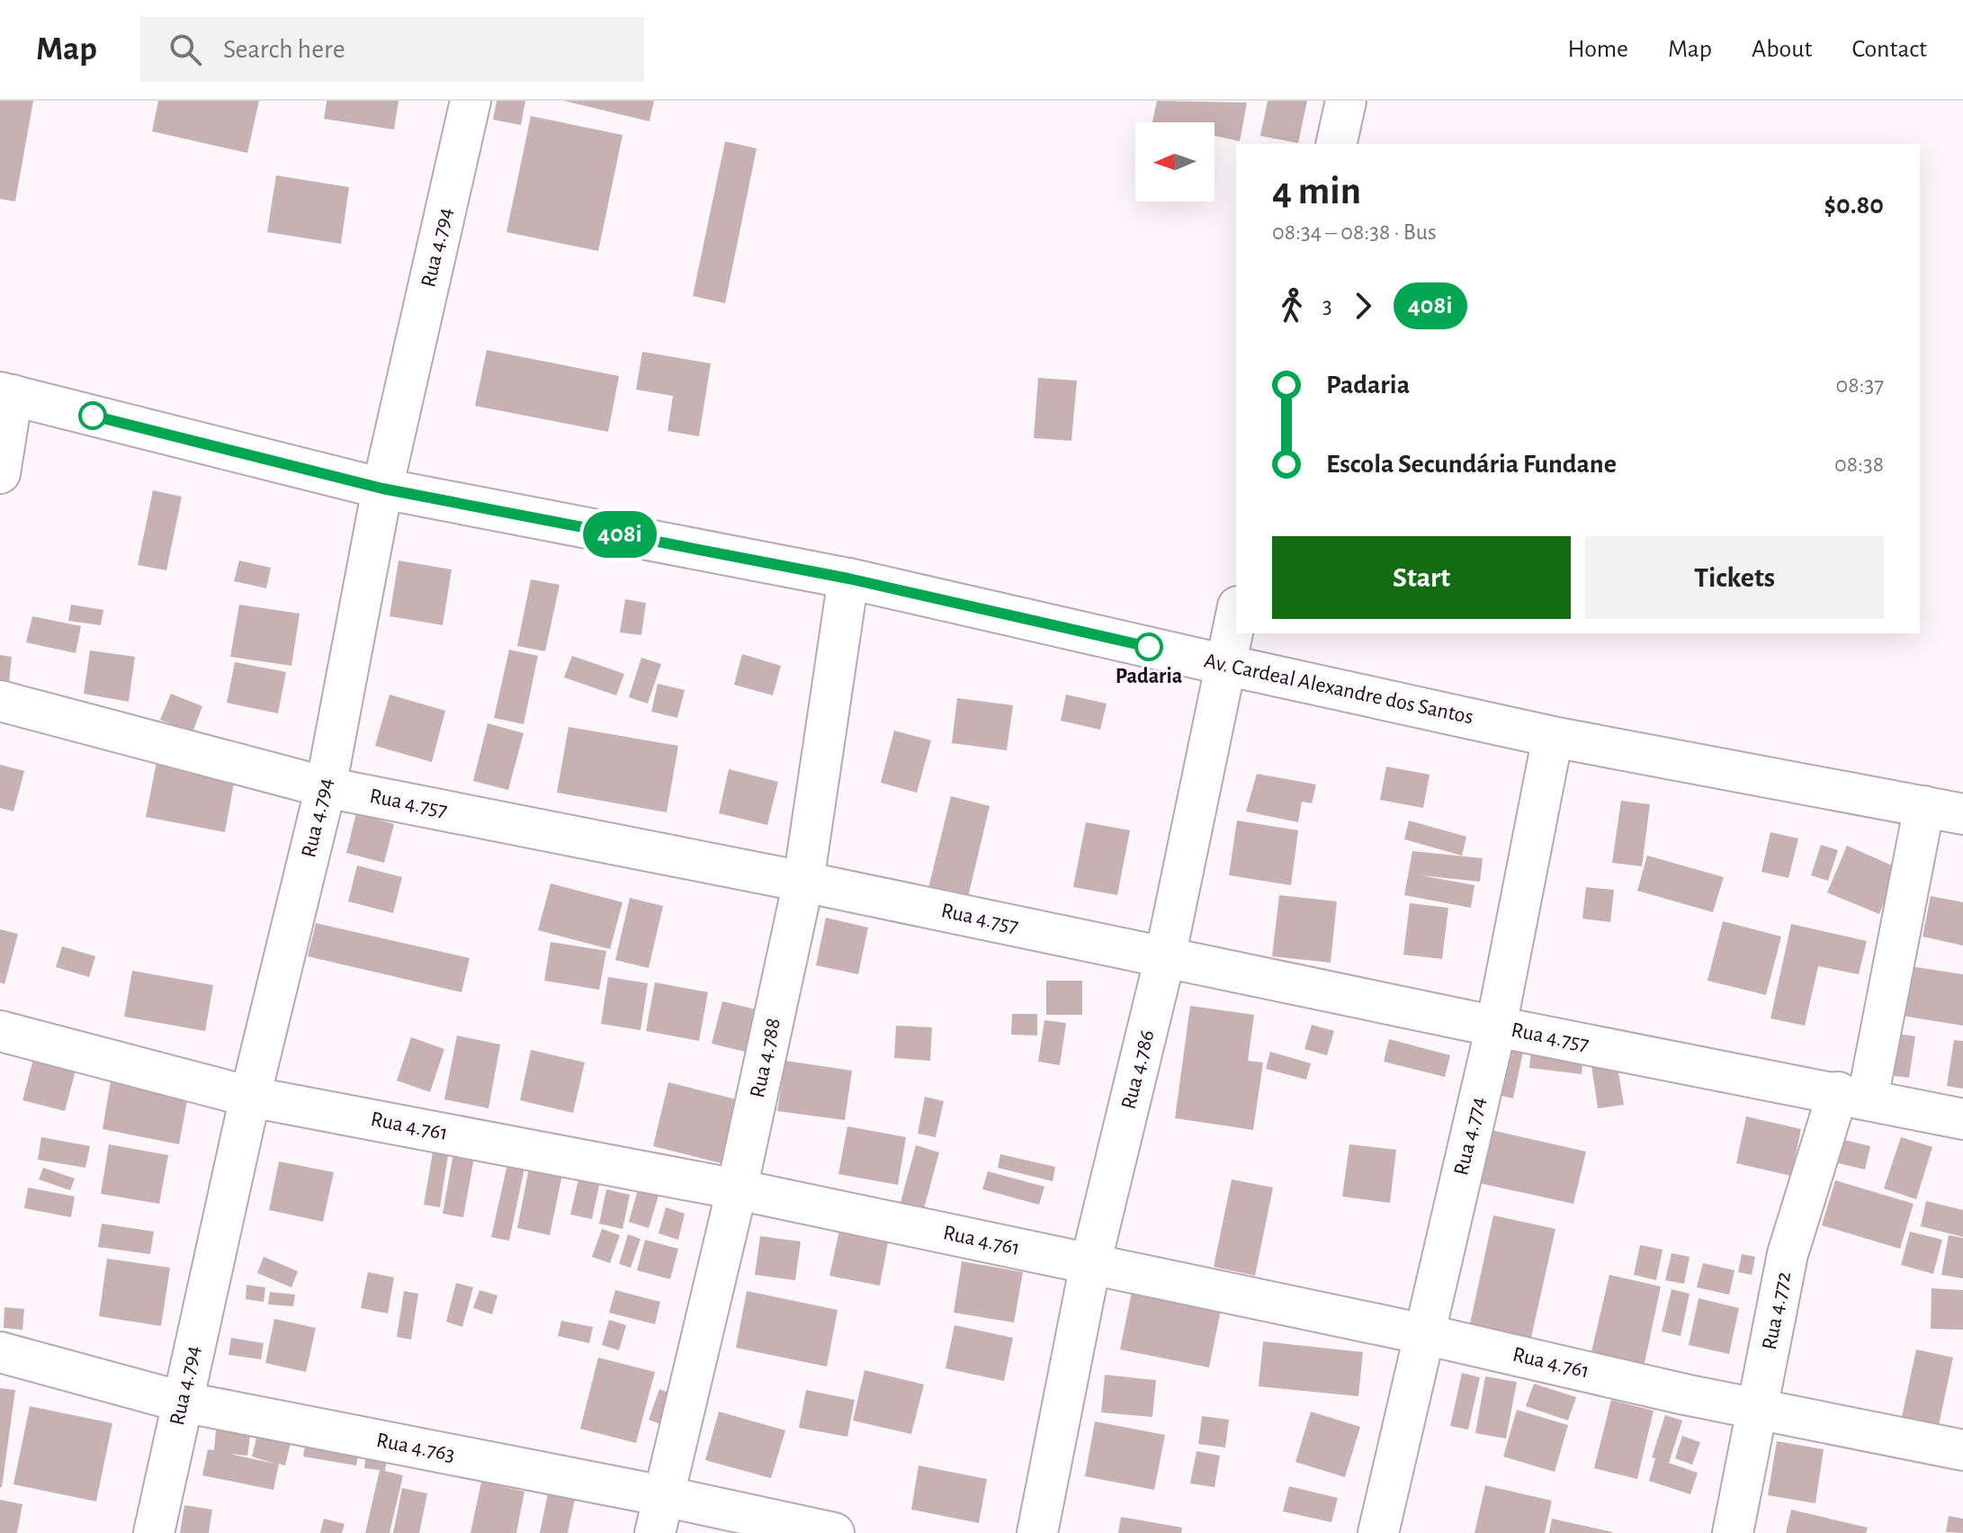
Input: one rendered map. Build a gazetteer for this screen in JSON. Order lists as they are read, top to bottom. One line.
{"streets":{"street":["Rua 4.794","Av. Cardeal Alexandre dos Santos","Rua 4.757","Rua 4.788","Rua 4.786","Rua 4.761","Rua 4.774","Rua 4.772","Rua 4.763"]},"crossings":[["Rua 4.794","Av. Cardeal Alexandre dos Santos"],["Rua 4.794","Rua 4.757"],["Rua 4.794","Rua 4.761"],["Rua 4.794","Rua 4.763"],["Av. Cardeal Alexandre dos Santos","Rua 4.788"],["Av. Cardeal Alexandre dos Santos","Rua 4.786"],["Av. Cardeal Alexandre dos Santos","Rua 4.774"],["Av. Cardeal Alexandre dos Santos","Rua 4.772"],["Rua 4.757","Rua 4.788"],["Rua 4.757","Rua 4.786"],["Rua 4.757","Rua 4.774"],["Rua 4.757","Rua 4.772"],["Rua 4.788","Rua 4.761"],["Rua 4.788","Rua 4.763"],["Rua 4.786","Rua 4.761"],["Rua 4.761","Rua 4.774"],["Rua 4.761","Rua 4.772"]],"places":["Padaria"],"lines":["bus line 408i"],"north":"left","page":{"header":"Map","search":"Search here","nav":["Home","Map","About","Contact"],"on_map":"408i","heading":["4 min","08:34 – 08:38 · Bus","$0.80"],"legs":["3","408i"],"list":[{"name":"Padaria","value":"08:37"},{"name":"Escola Secundária Fundane","value":"08:38"}],"buttons":["Start","Tickets"]}}
